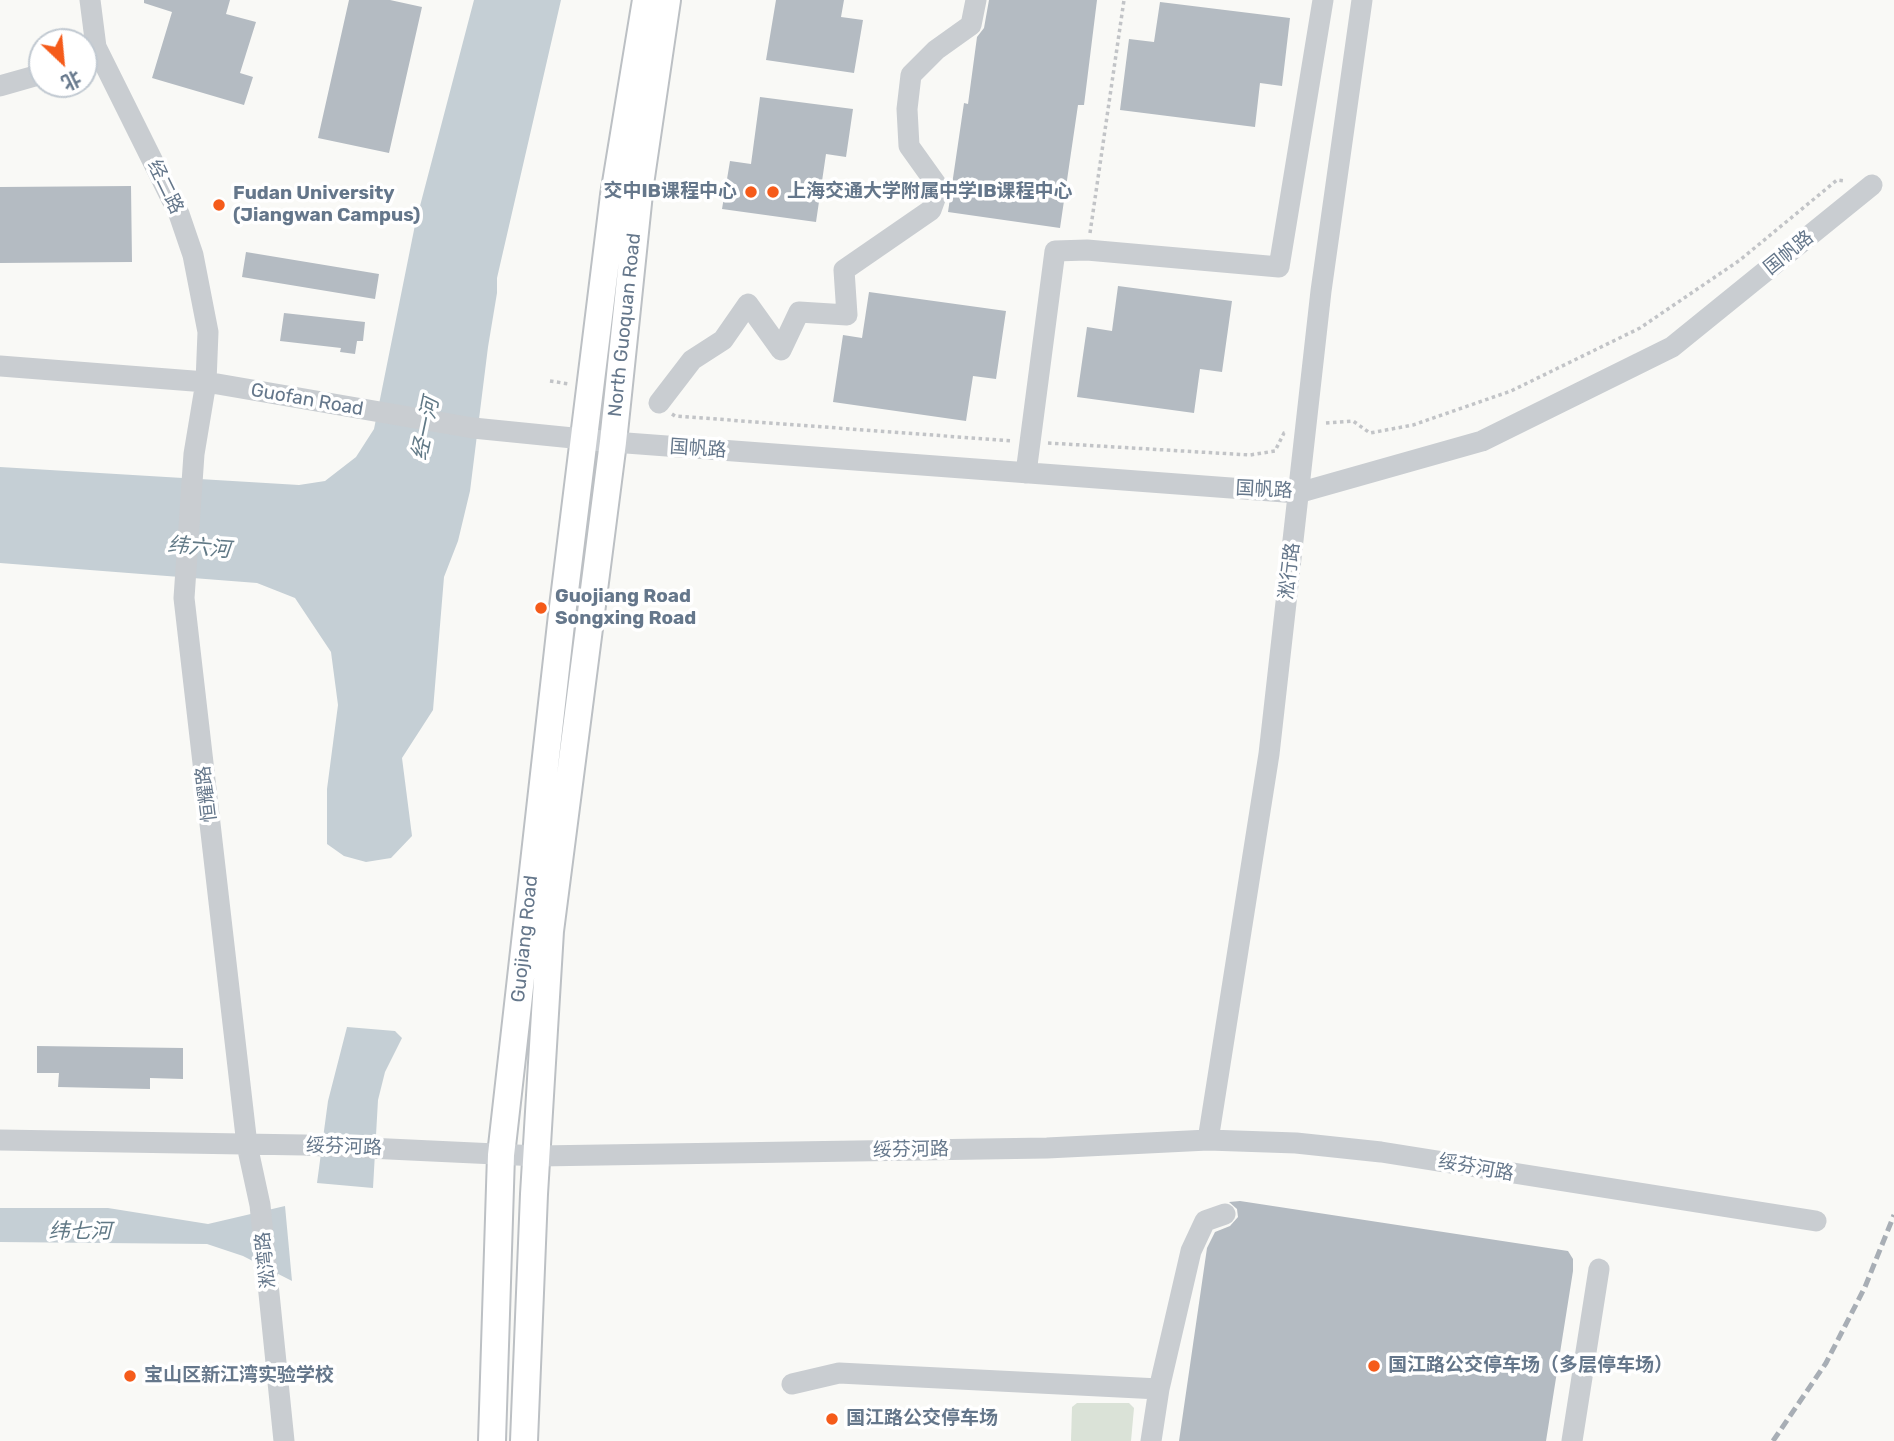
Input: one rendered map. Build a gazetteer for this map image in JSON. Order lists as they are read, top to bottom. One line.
{"streets":{"main road":["North Guoquan Road","Guojiang Road"],"street":["经二路","国帆路","Guofan Road","淞行路","恒耀路","绥芬河路","淞湾路"]},"crossings":[["经二路","Guofan Road"],["经二路","恒耀路"],["国帆路","North Guoquan Road"],["国帆路","Guofan Road"],["国帆路","淞行路"],["国帆路","Guojiang Road"],["North Guoquan Road","Guofan Road"],["North Guoquan Road","Guojiang Road"],["Guofan Road","恒耀路"],["Guofan Road","Guojiang Road"],["淞行路","绥芬河路"],["恒耀路","绥芬河路"],["恒耀路","淞湾路"],["Guojiang Road","绥芬河路"]],"water":["经一河","纬六河","纬七河"],"places":["交中IB课程中心","上海交通大学附属中学IB课程中心","Fudan University (Jiangwan Campus)","Guojiang Road Songxing Road","国江路公交停车场（多层停车场）","宝山区新江湾实验学校","国江路公交停车场"],"north":"bottom right"}
